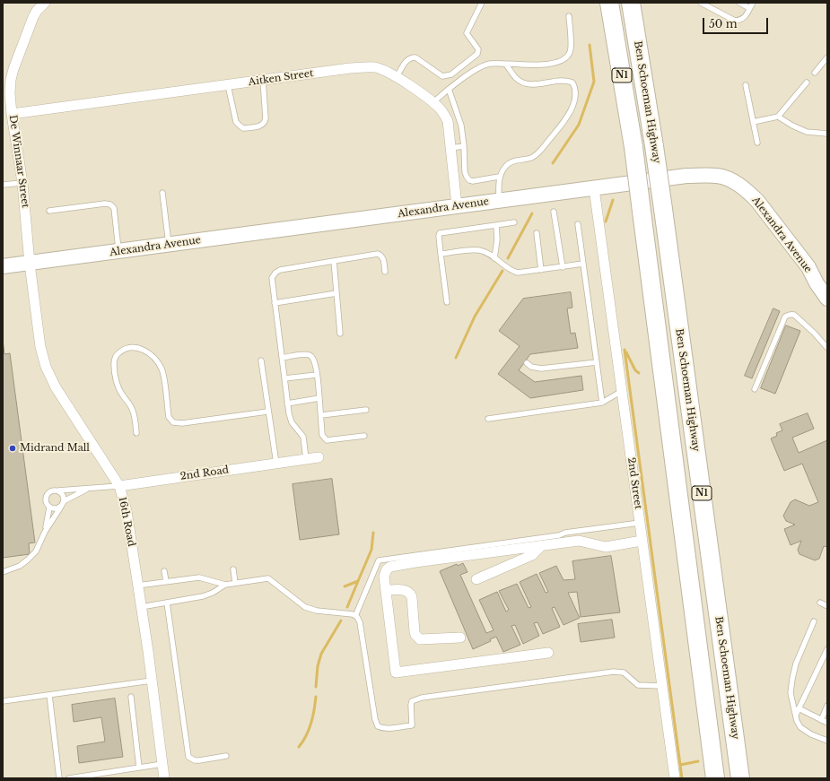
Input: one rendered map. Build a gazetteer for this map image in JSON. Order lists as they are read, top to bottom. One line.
{"streets":{"highway":["N1","Ben Schoeman Highway"],"main road":["Alexandra Avenue"],"street":["Aitken Street","De Winnaar Street","2nd Road","2nd Street","16th Road"]},"crossings":[["Aitken Street","De Winnaar Street"],["De Winnaar Street","Alexandra Avenue"],["De Winnaar Street","16th Road"],["Alexandra Avenue","2nd Street"],["Alexandra Avenue","16th Road"],["2nd Road","16th Road"]],"places":["Midrand Mall"],"scale_bar":"50 m"}
